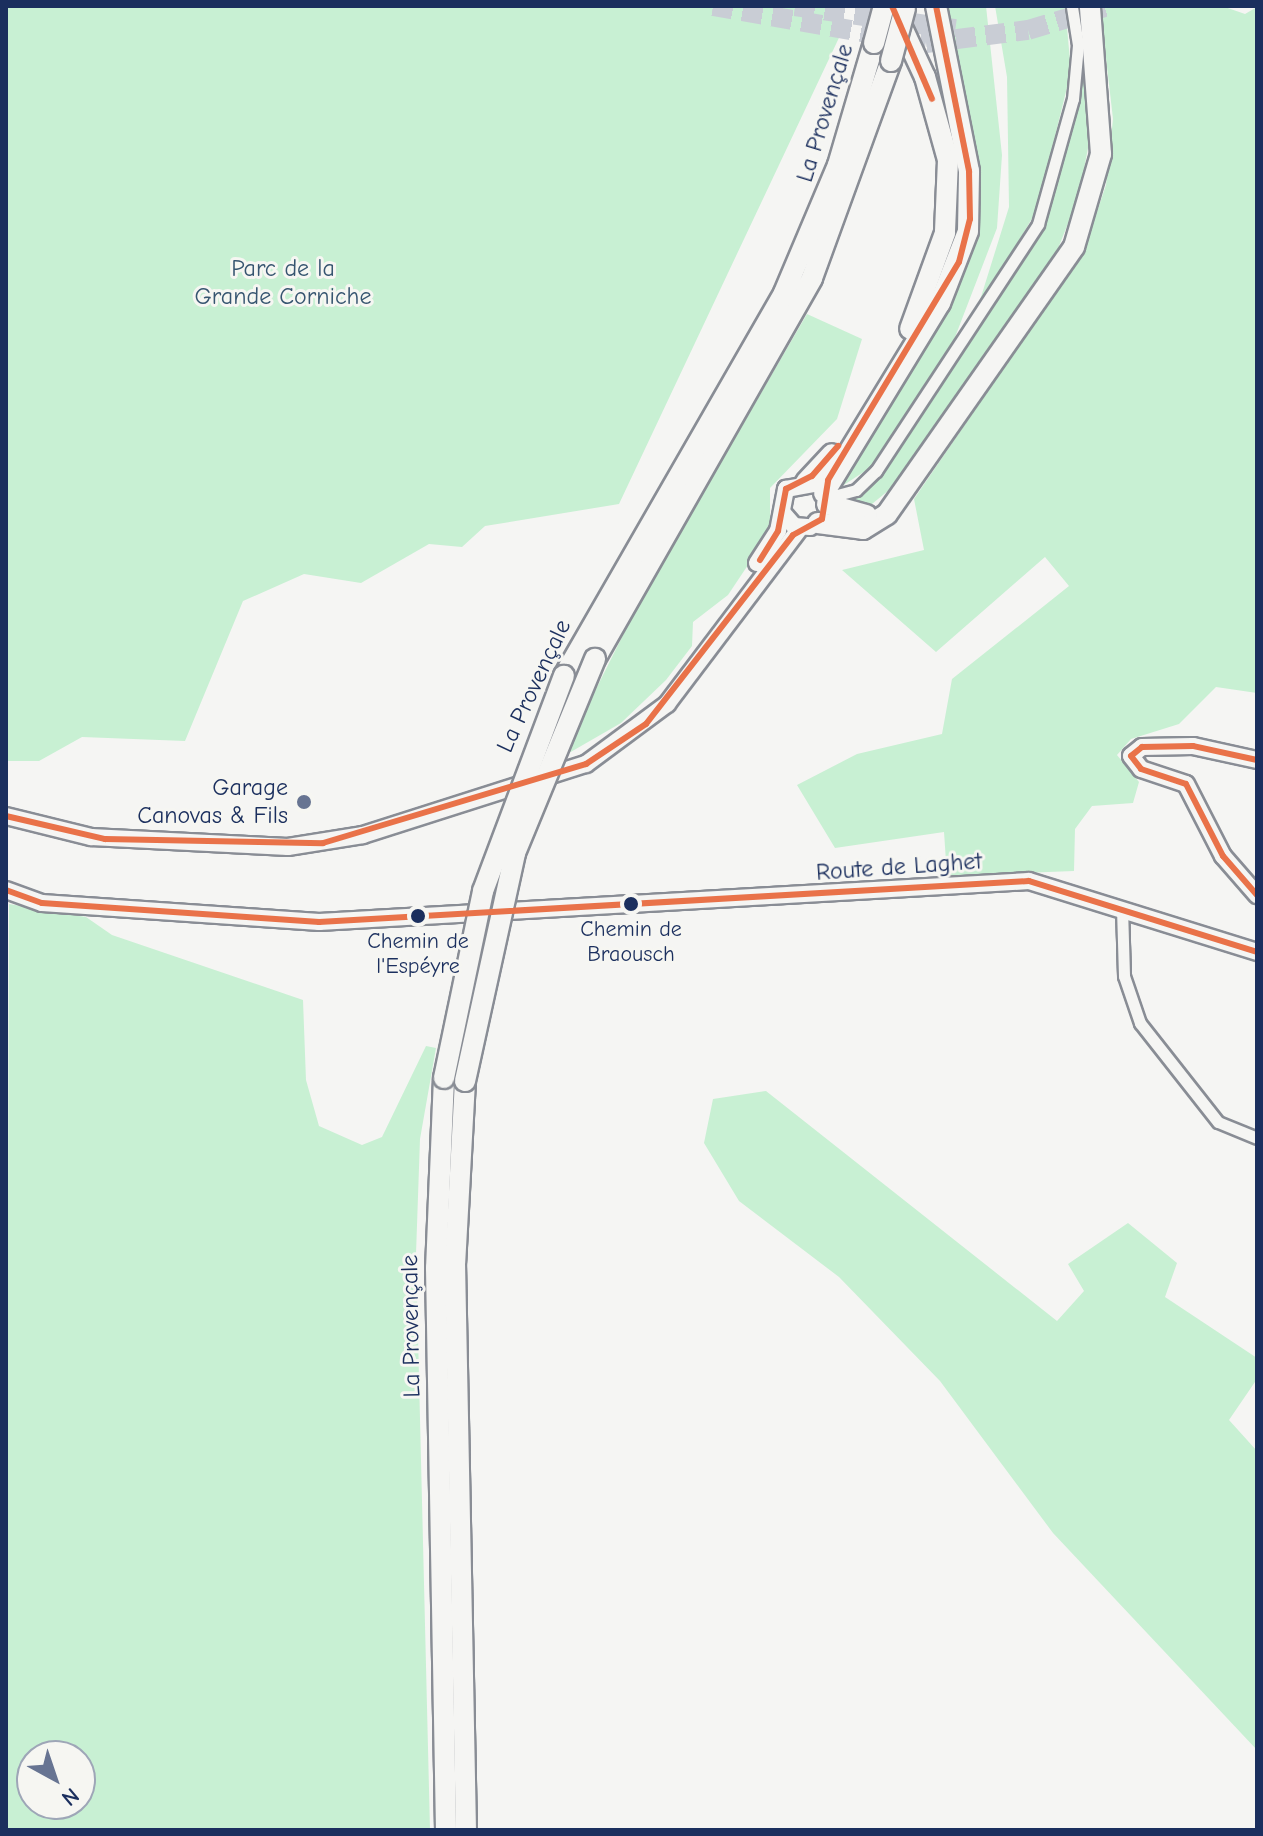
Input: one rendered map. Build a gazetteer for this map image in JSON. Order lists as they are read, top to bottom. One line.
{"streets":{"highway":["La Provençale"],"main road":["Route de Laghet"]},"parks":["Parc de la Grande Corniche"],"places":["Garage Canovas & Fils","Chemin de Braousch","Chemin de l'Espéyre"],"north":"bottom right"}
